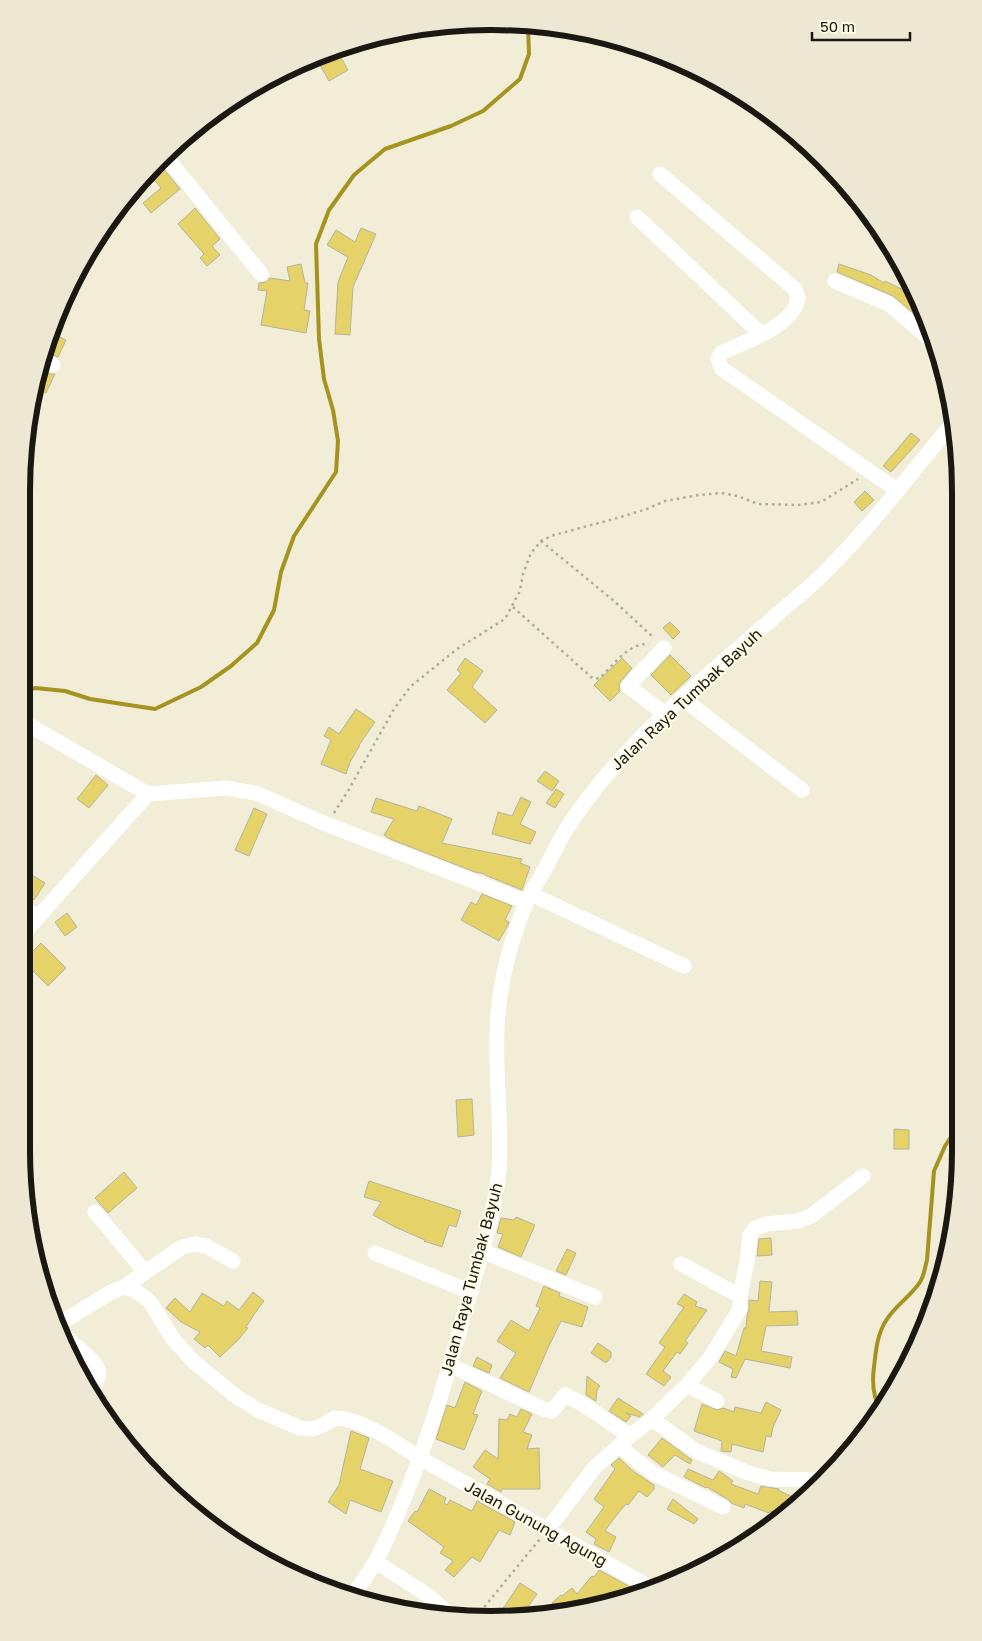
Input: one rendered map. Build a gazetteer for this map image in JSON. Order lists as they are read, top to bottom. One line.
{"streets":{"street":["Jalan Raya Tumbak Bayuh","Jalan Gunung Agung"]},"crossings":[["Jalan Raya Tumbak Bayuh","Jalan Gunung Agung"]],"scale_bar":"50 m"}
